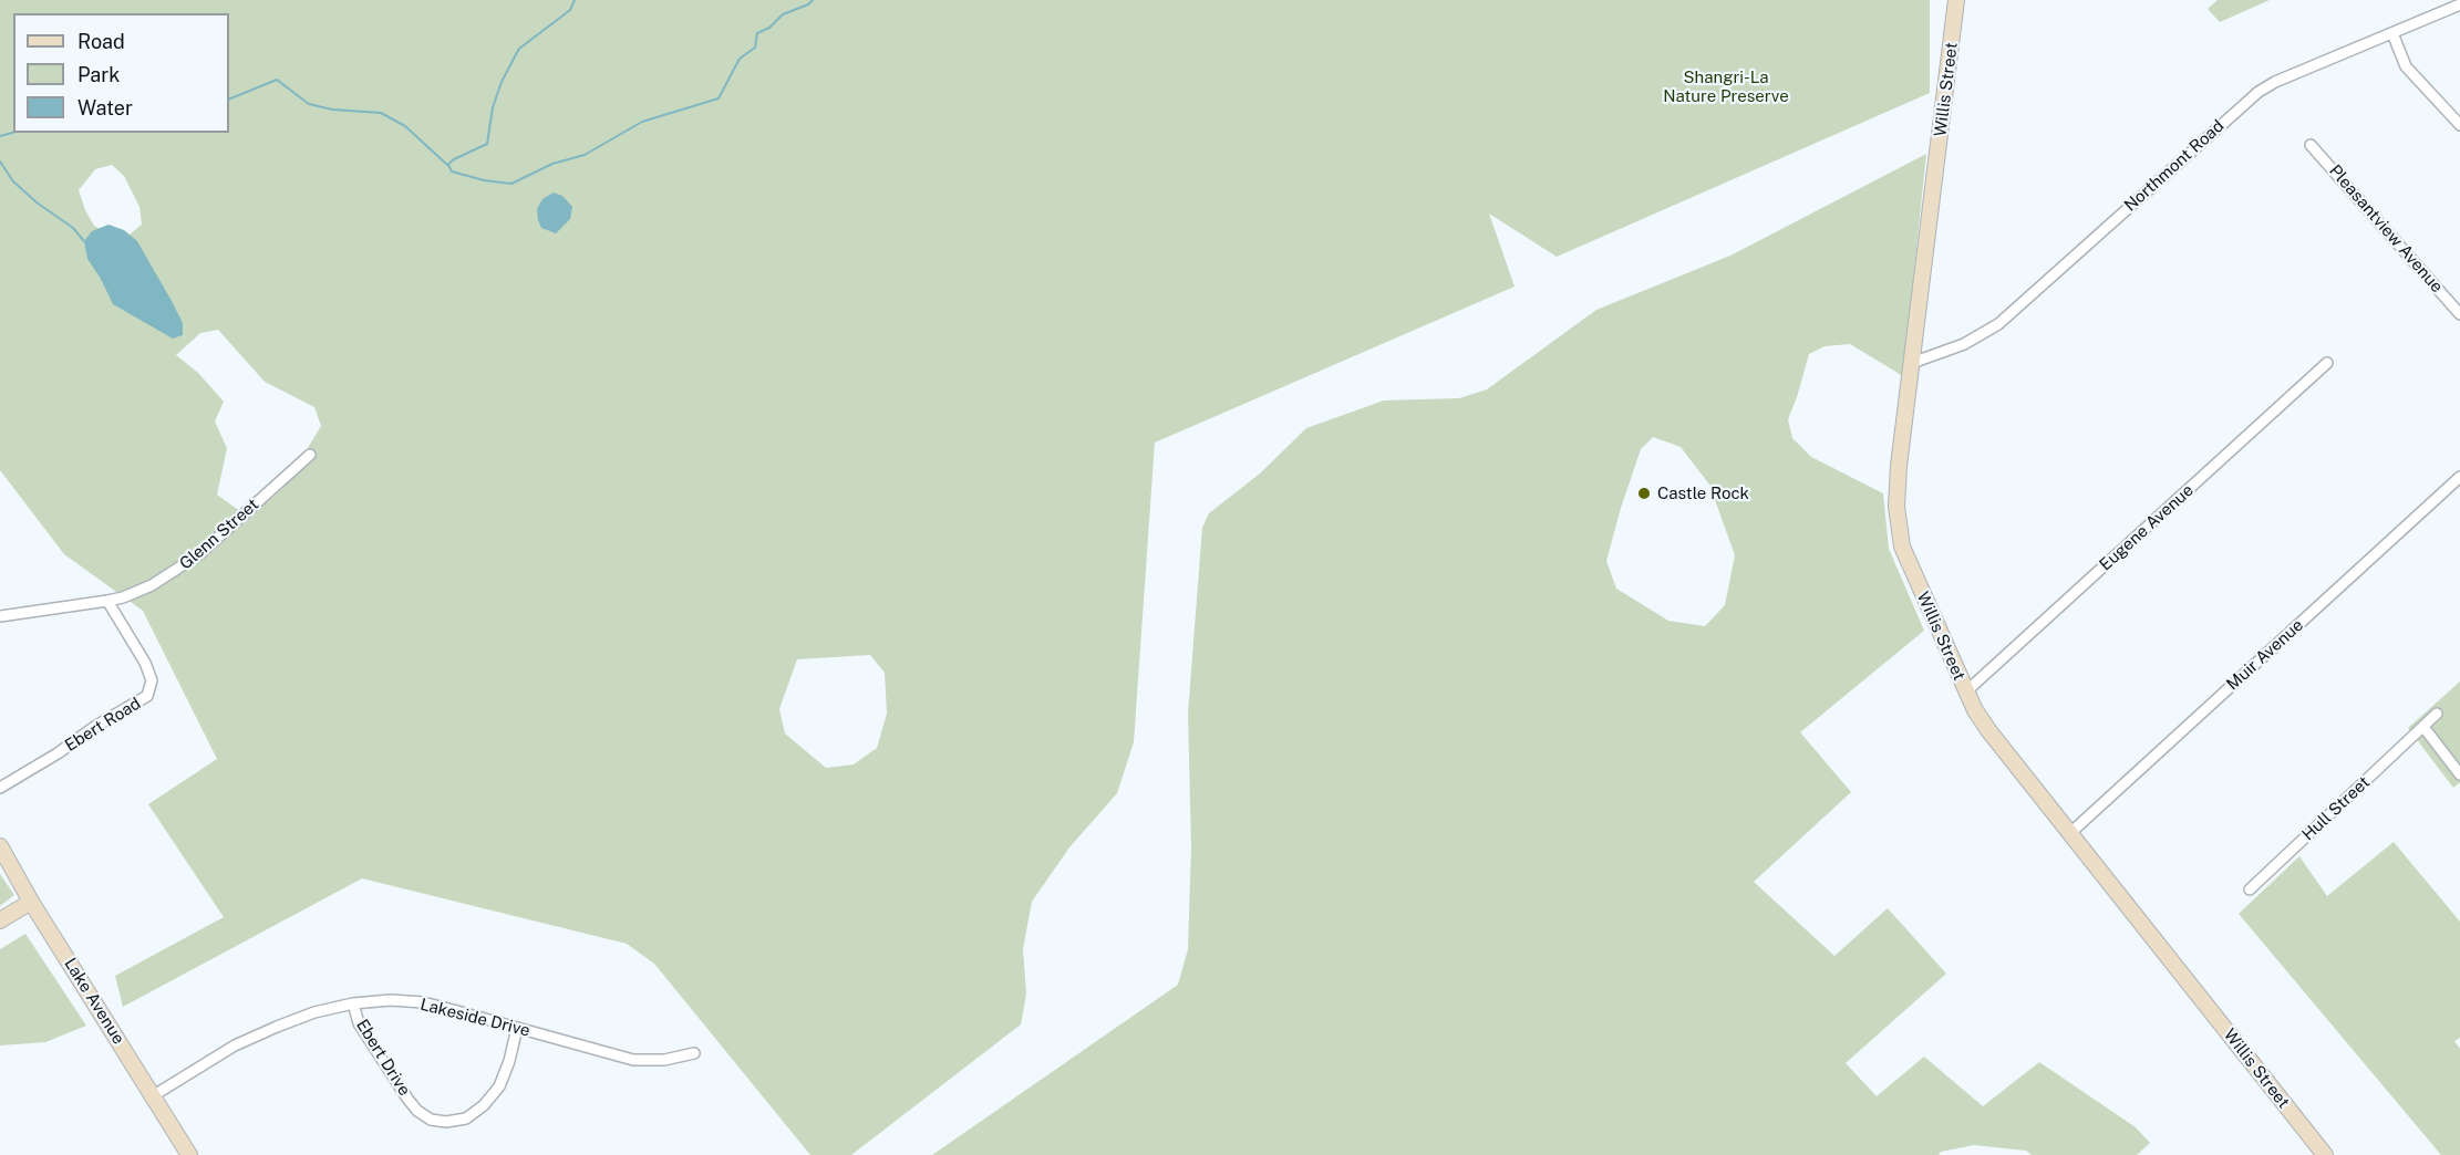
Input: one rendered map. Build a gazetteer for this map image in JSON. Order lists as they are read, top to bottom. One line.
{"streets":{"main road":["Willis Street","Lake Avenue"],"street":["Northmont Road","Pleasantview Avenue","Eugene Avenue","Glenn Street","Muir Avenue","Ebert Road","Hull Street","Lakeside Drive","Ebert Drive"]},"crossings":[["Willis Street","Northmont Road"],["Willis Street","Eugene Avenue"],["Willis Street","Muir Avenue"],["Glenn Street","Ebert Road"],["Lake Avenue","Lakeside Drive"],["Lakeside Drive","Ebert Drive"]],"parks":["Shangri-La Nature Preserve"],"places":["Castle Rock"],"legend":["Road","Park","Water"]}
